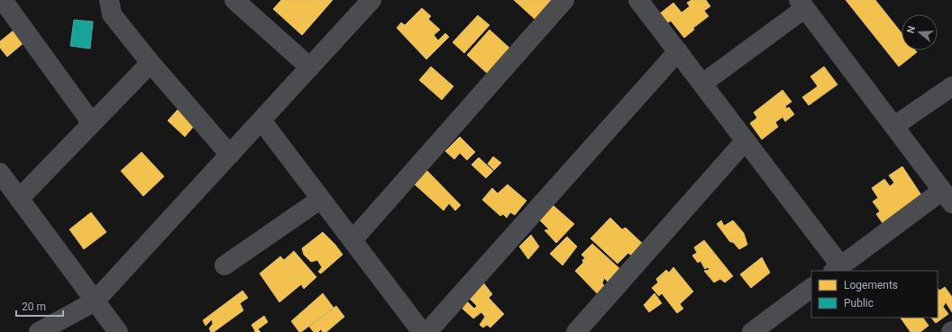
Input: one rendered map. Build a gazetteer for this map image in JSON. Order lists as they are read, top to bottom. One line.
{"legend":["Logements","Public"],"scale_bar":"20 m","north":"left"}
